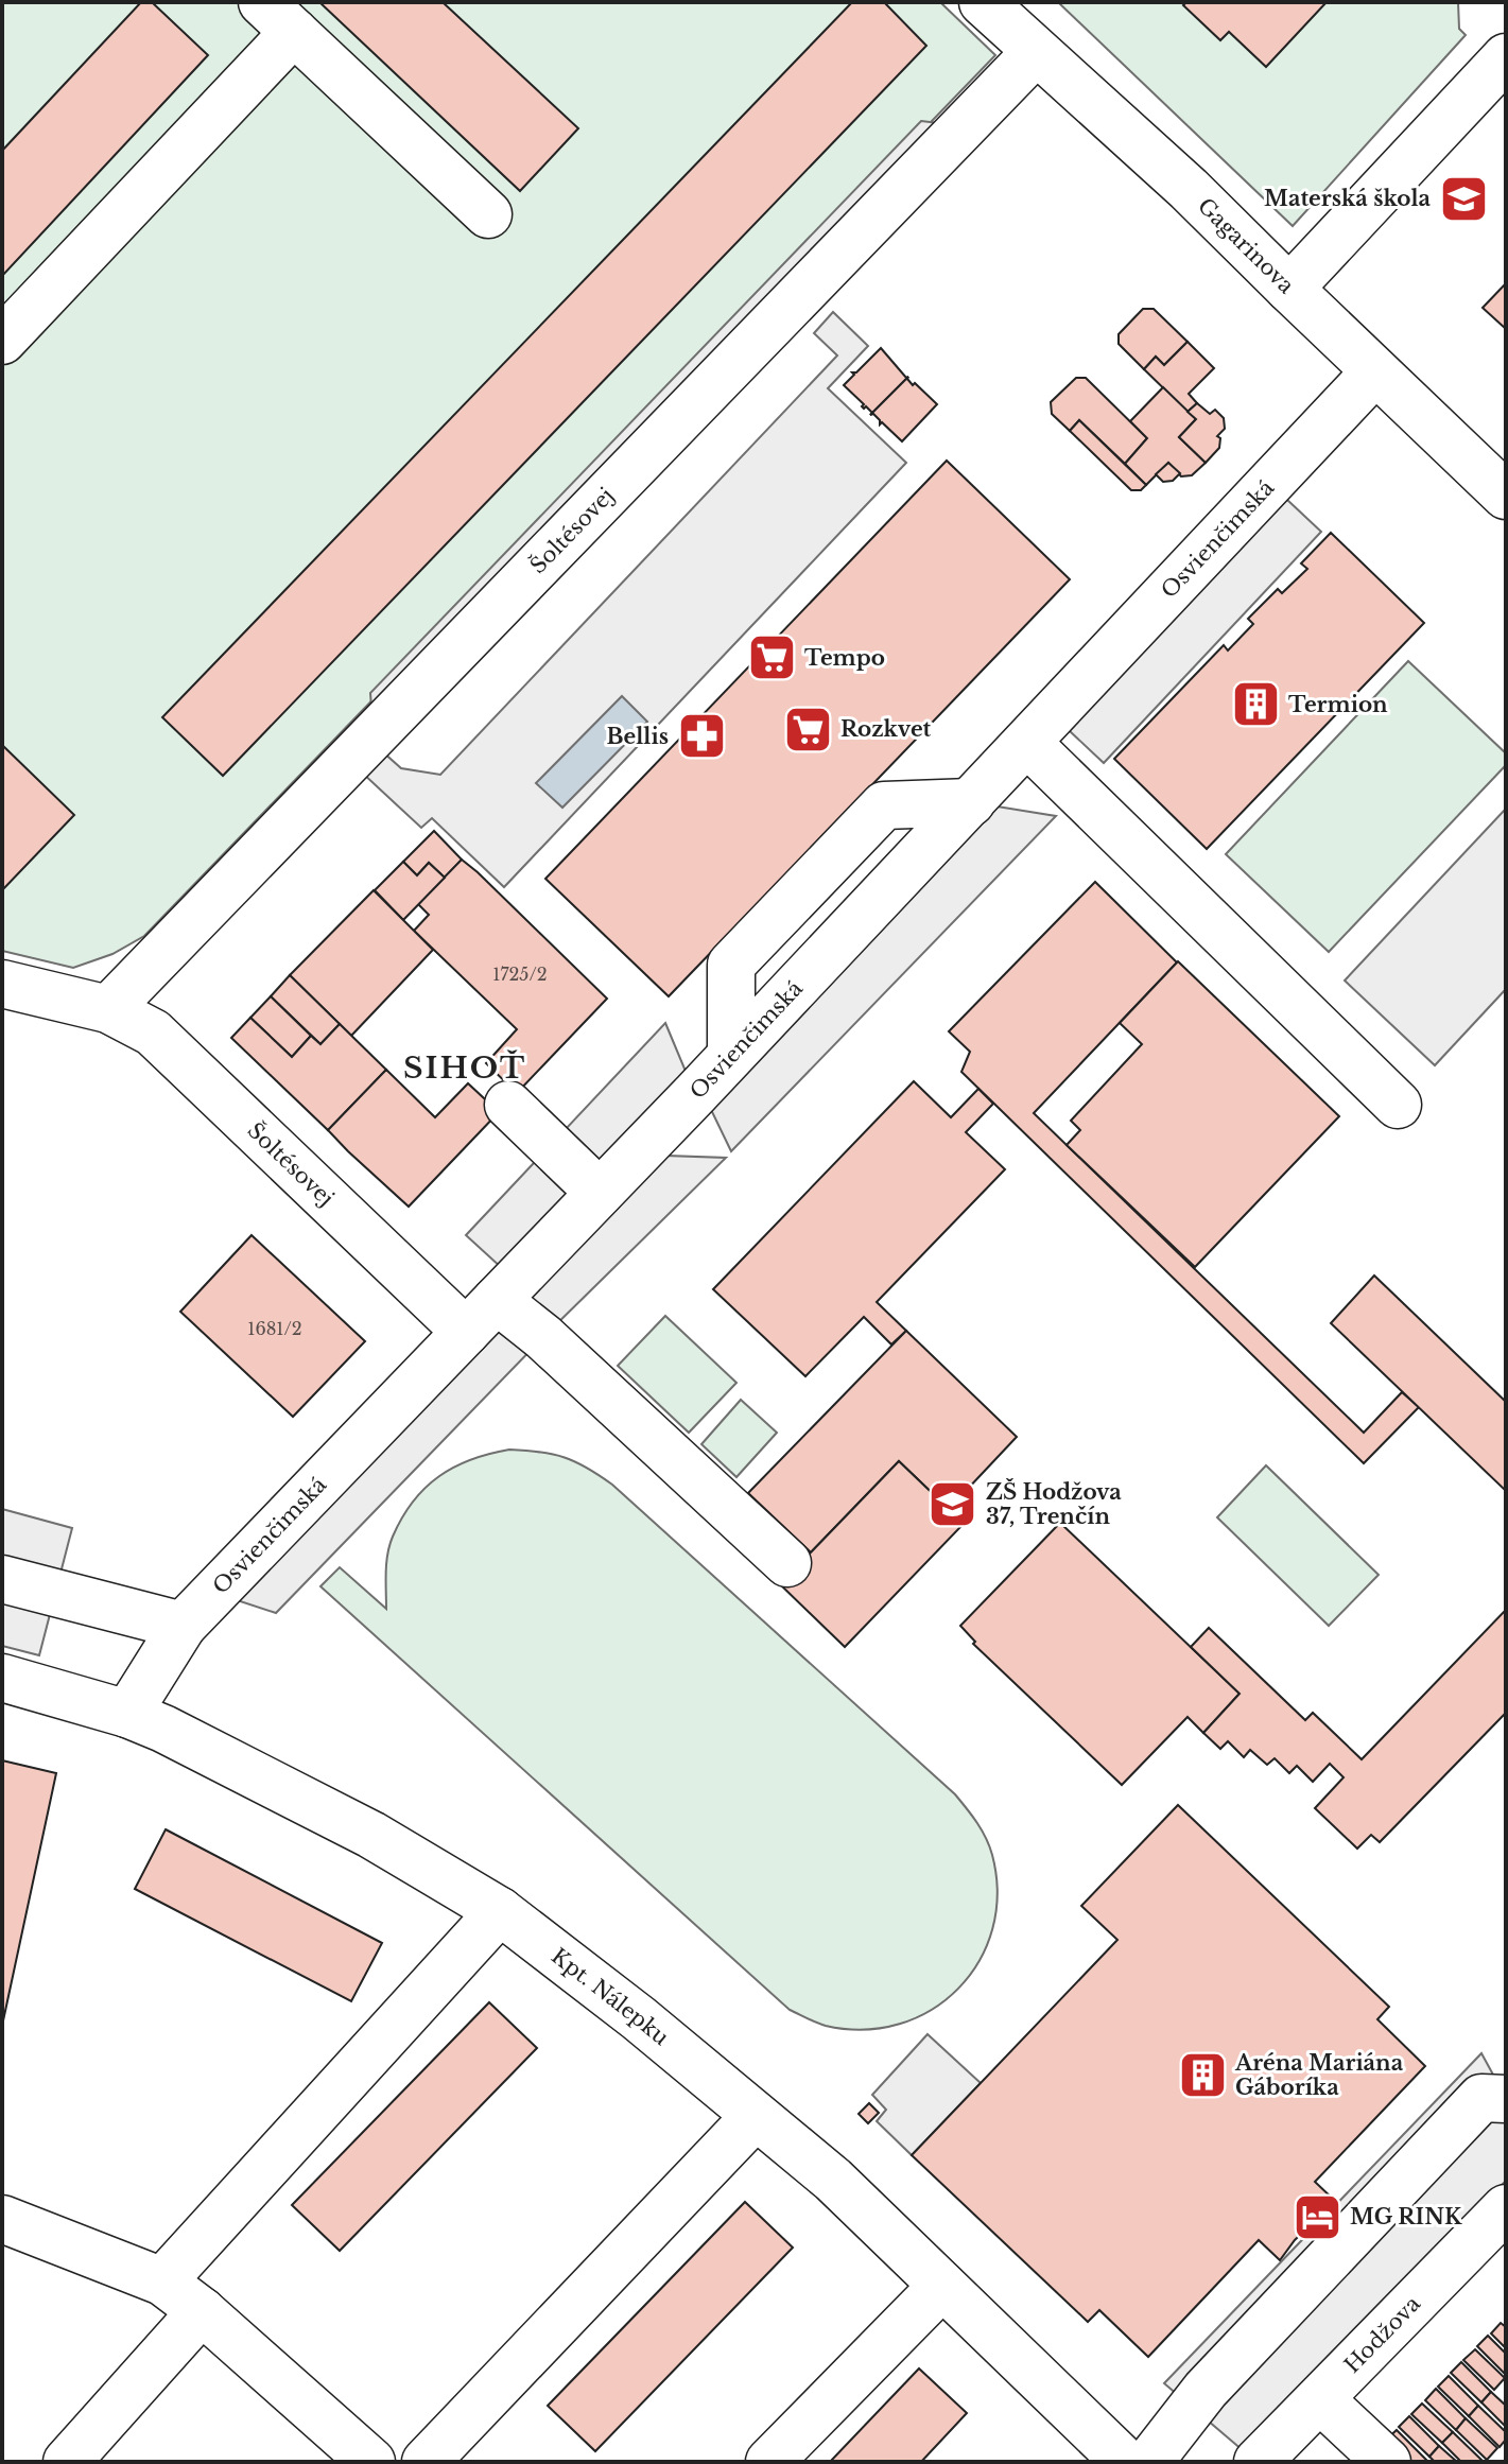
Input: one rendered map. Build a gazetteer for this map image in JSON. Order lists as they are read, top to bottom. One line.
{"streets":{"street":["Gagarinova","Šoltésovej","Osvienčimská","Kpt. Nálepku","Hodžova"]},"crossings":[["Gagarinova","Šoltésovej"],["Gagarinova","Osvienčimská"],["Šoltésovej","Osvienčimská"],["Osvienčimská","Kpt. Nálepku"]],"districts":["SIHOŤ"],"places":{"school or university":["Materská škola","ZŠ Hodžova 37, Trenčín"],"supermarket":["Tempo","Rozkvet"],"building":["Termion","Aréna Mariána Gáboríka"],"pharmacy":["Bellis"],"hotel":["MG RINK"]},"house_numbers":["1725/2","1681/2"]}
